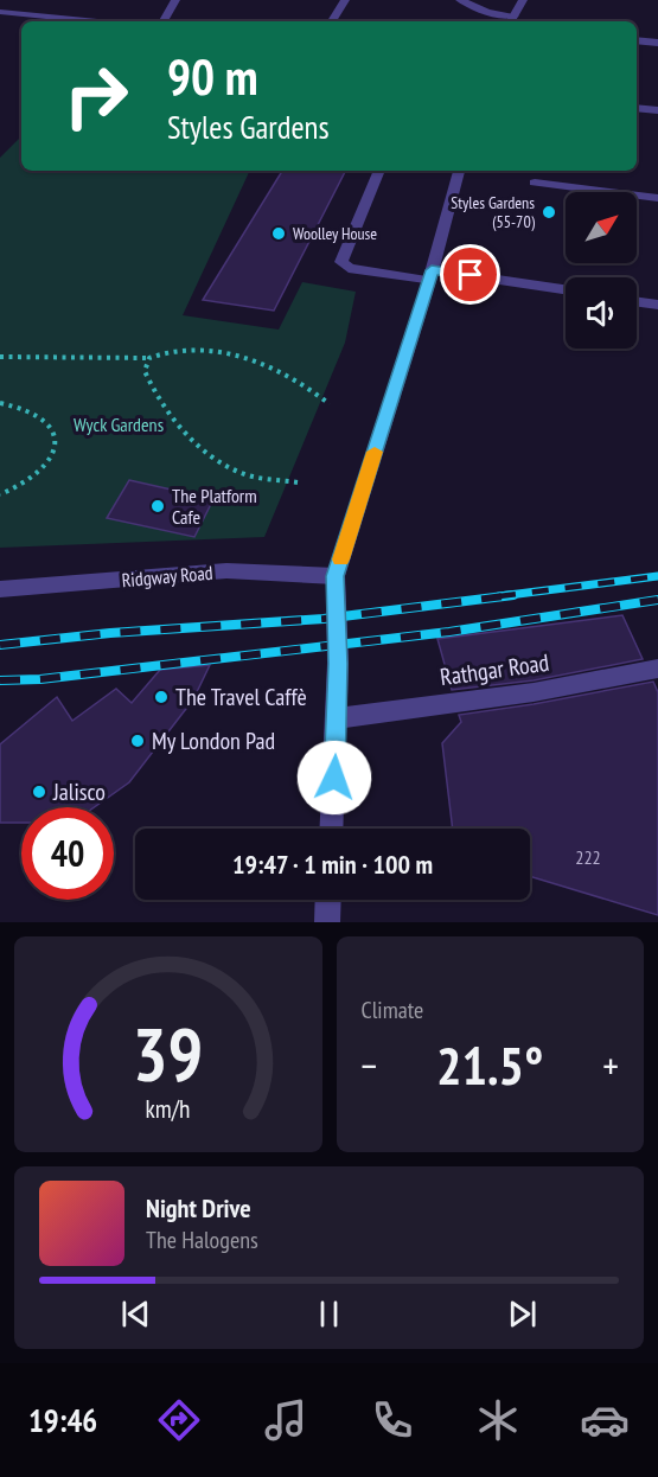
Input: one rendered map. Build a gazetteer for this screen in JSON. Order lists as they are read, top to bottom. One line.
{"streets":{"street":["Ridgway Road","Rathgar Road"]},"parks":["Wyck Gardens"],"places":["Styles Gardens (55-70)","Woolley House","The Platform Cafe","The Travel Caffè","My London Pad","Jalisco"],"house_numbers":["222"],"north":"top right","page":{"turn":["90 m","Styles Gardens"],"limit":"40","trip":"19:47 · 1 min · 100 m","tile":"Climate","heat":["−","21.5°","+"],"song":["Night Drive","The Halogens"],"tabs":"19:46","gauge":["39","km/h"]}}
